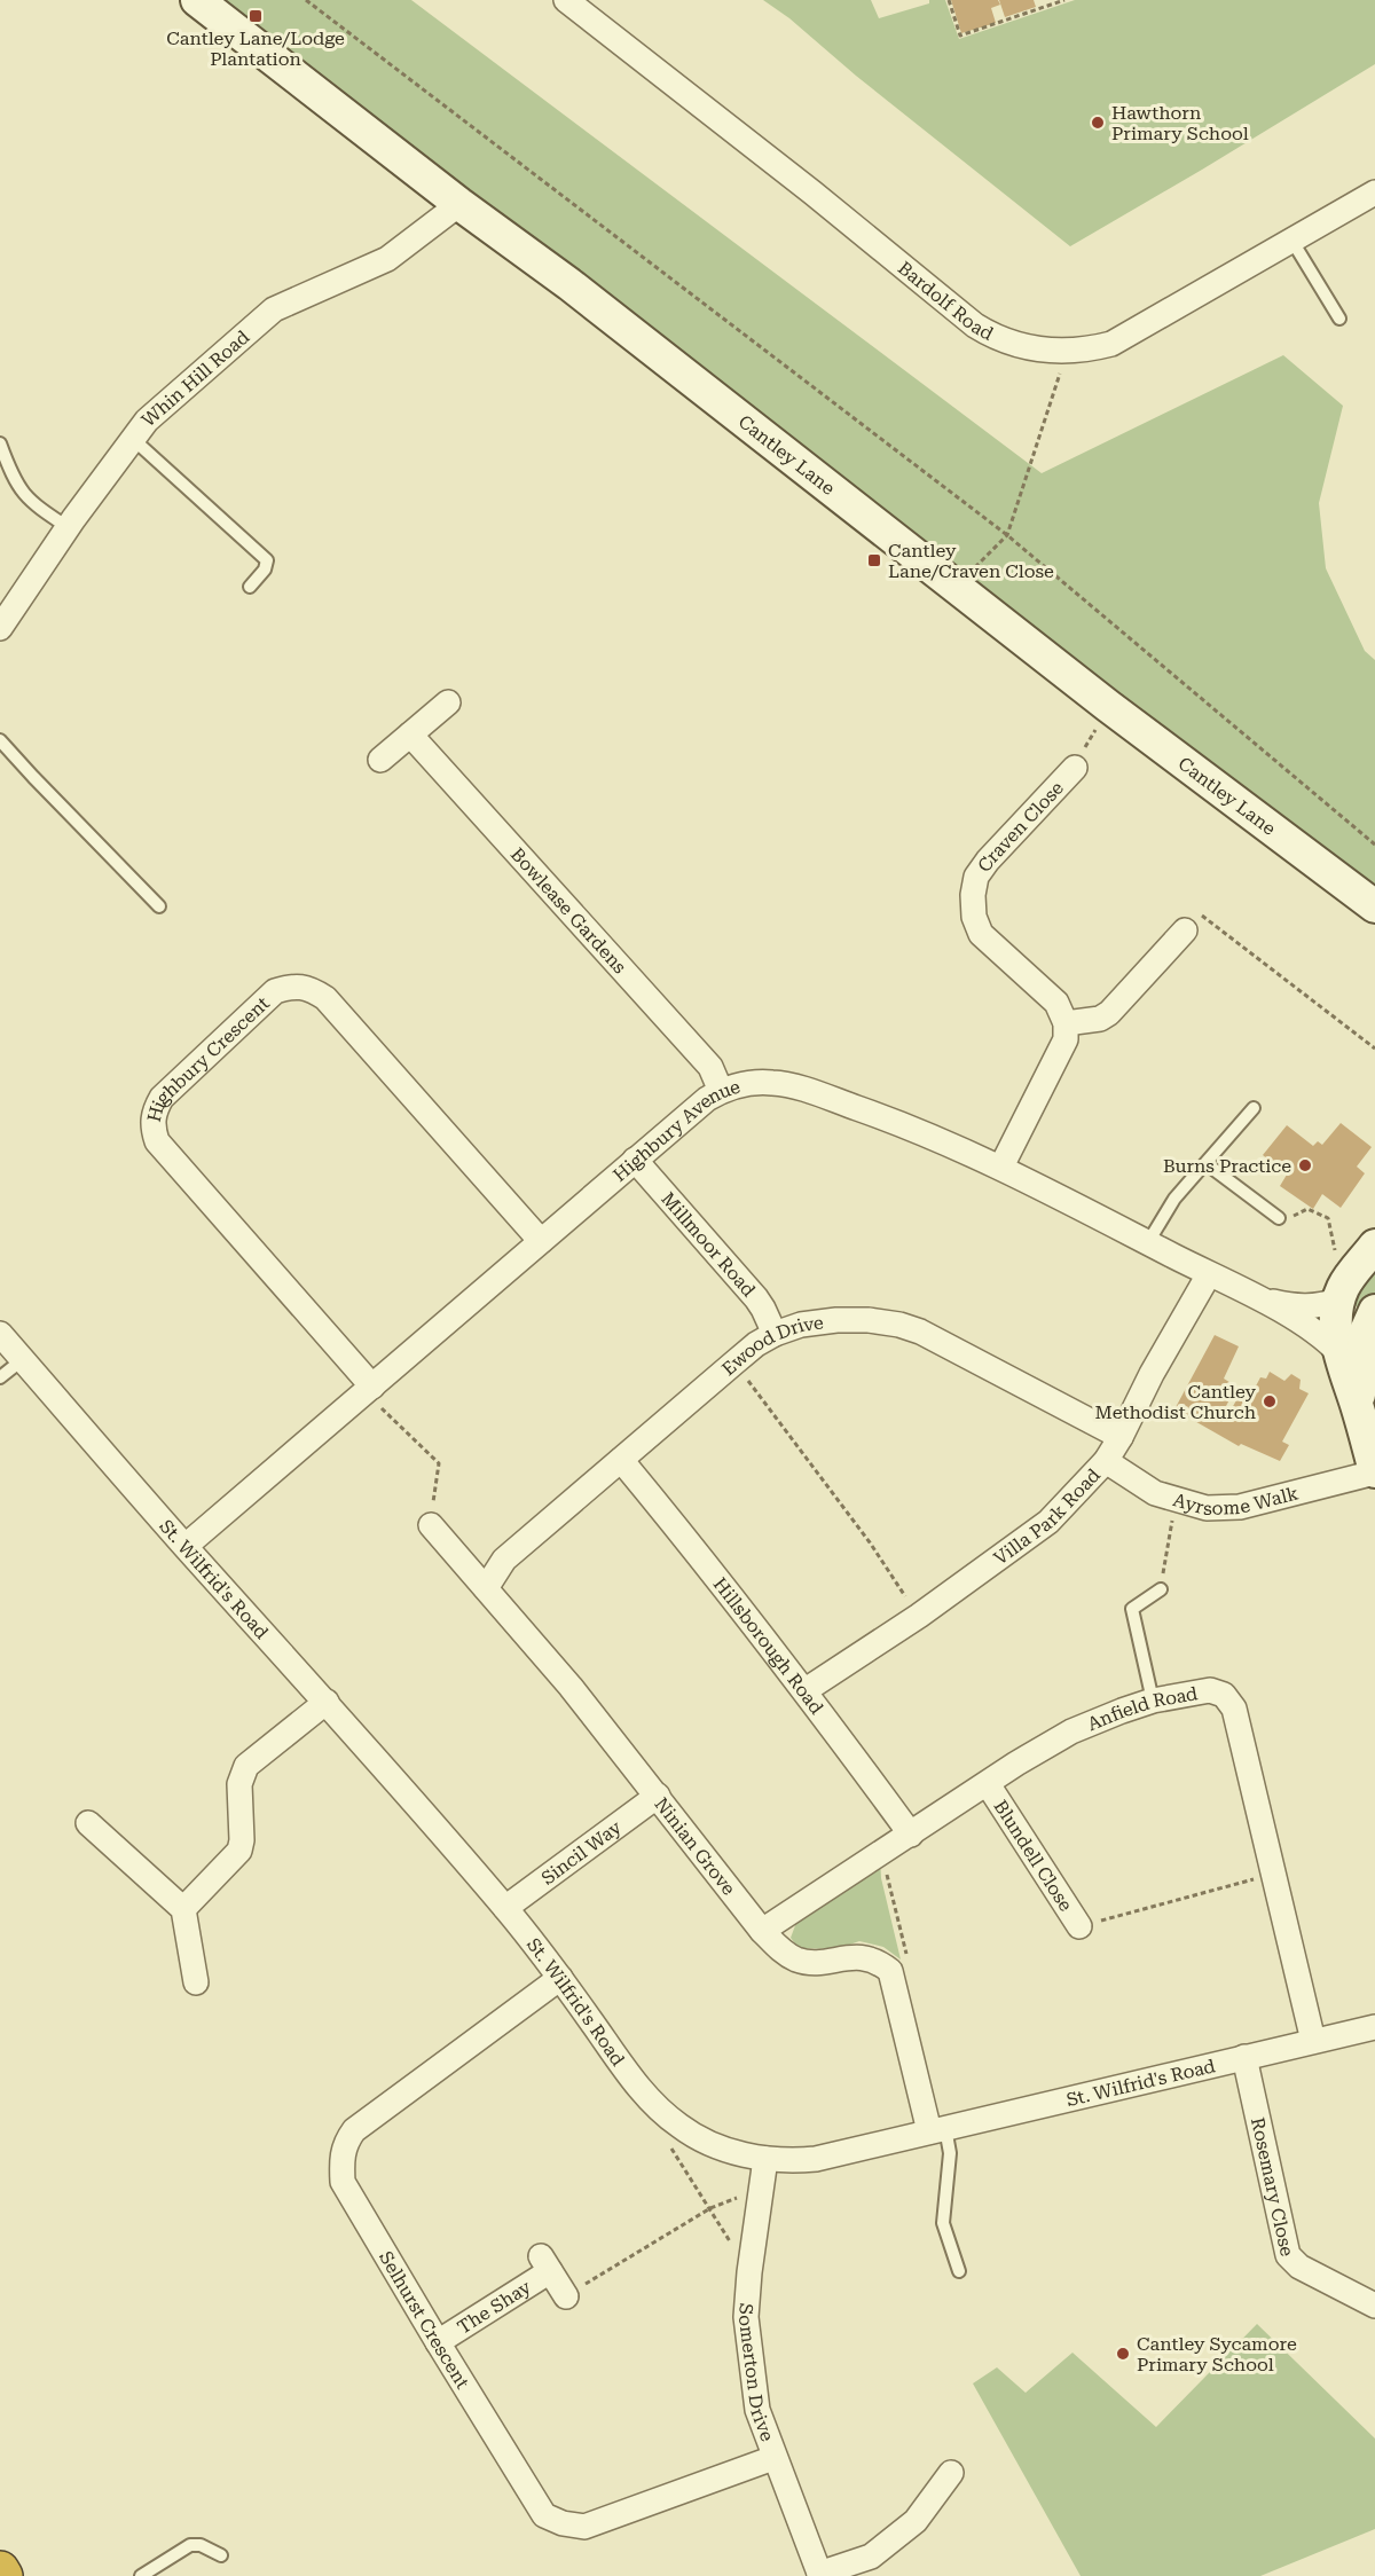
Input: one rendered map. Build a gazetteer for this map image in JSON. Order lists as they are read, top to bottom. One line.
{"streets":{"main road":["Cantley Lane"],"street":["Bardolf Road","Whin Hill Road","Craven Close","Bowlease Gardens","Highbury Crescent","Highbury Avenue","Millmoor Road","Ewood Drive","Ayrsome Walk","Villa Park Road","St. Wilfrid's Road","Hillsborough Road","Anfield Road","Ninian Grove","Sincil Way","Blundell Close","Rosemary Close","The Shay","Selhurst Crescent","Somerton Drive"]},"crossings":[["Whin Hill Road","Cantley Lane"],["Bowlease Gardens","Highbury Avenue"],["Highbury Crescent","Highbury Avenue"],["Highbury Avenue","Millmoor Road"],["Highbury Avenue","Villa Park Road"],["Highbury Avenue","St. Wilfrid's Road"],["Millmoor Road","Ewood Drive"],["Ewood Drive","Villa Park Road"],["Ewood Drive","Hillsborough Road"],["Ewood Drive","Ninian Grove"],["Ayrsome Walk","Villa Park Road"],["Villa Park Road","Hillsborough Road"],["St. Wilfrid's Road","Anfield Road"],["St. Wilfrid's Road","Sincil Way"],["St. Wilfrid's Road","Rosemary Close"],["St. Wilfrid's Road","Selhurst Crescent"],["St. Wilfrid's Road","Somerton Drive"],["Hillsborough Road","Anfield Road"],["Anfield Road","Ninian Grove"],["Anfield Road","Blundell Close"],["Ninian Grove","Sincil Way"],["The Shay","Selhurst Crescent"],["Selhurst Crescent","Somerton Drive"]],"places":{"transit":["Cantley Lane/Lodge Plantation","Cantley Lane/Craven Close"],"other":["Hawthorn Primary School","Burns Practice","Cantley Methodist Church","Cantley Sycamore Primary School"]}}
